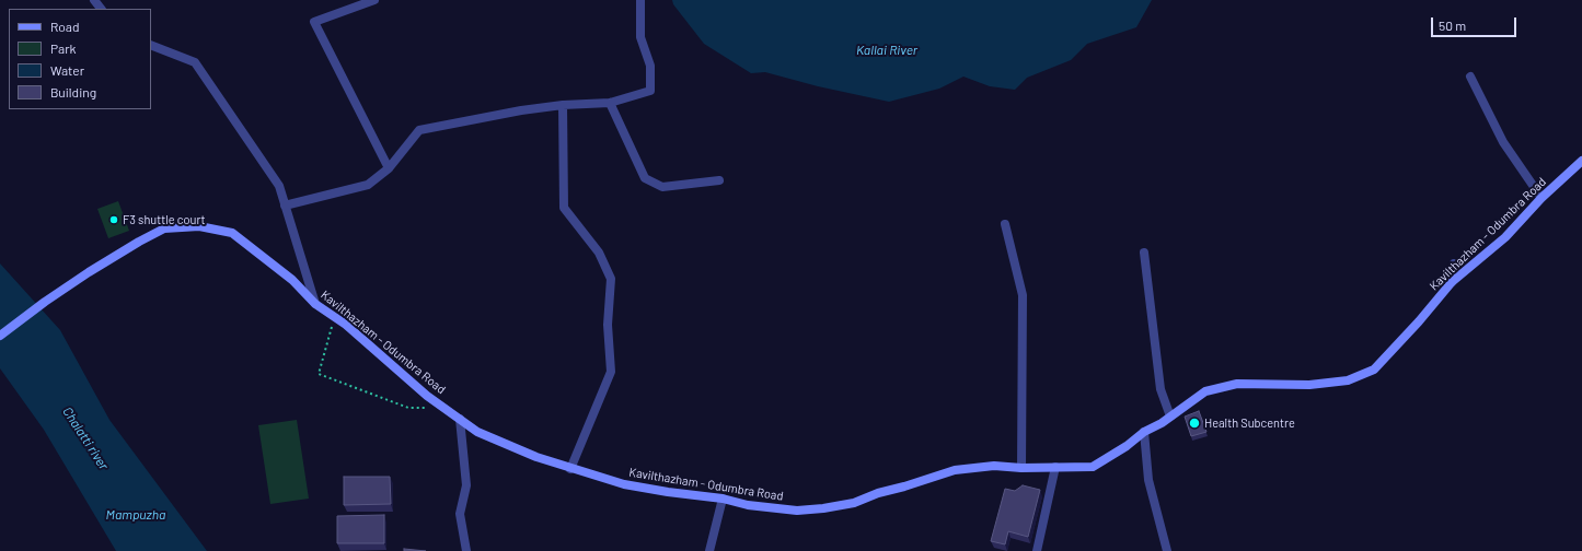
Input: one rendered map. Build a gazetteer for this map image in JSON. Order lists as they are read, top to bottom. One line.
{"streets":{"main road":["Kavilthazham - Odumbra Road"]},"water":["Kallai River","Chalatti river","Mampuzha"],"places":["F3 shuttle court","Health Subcentre"],"legend":["Road","Park","Water","Building"],"scale_bar":"50 m"}
